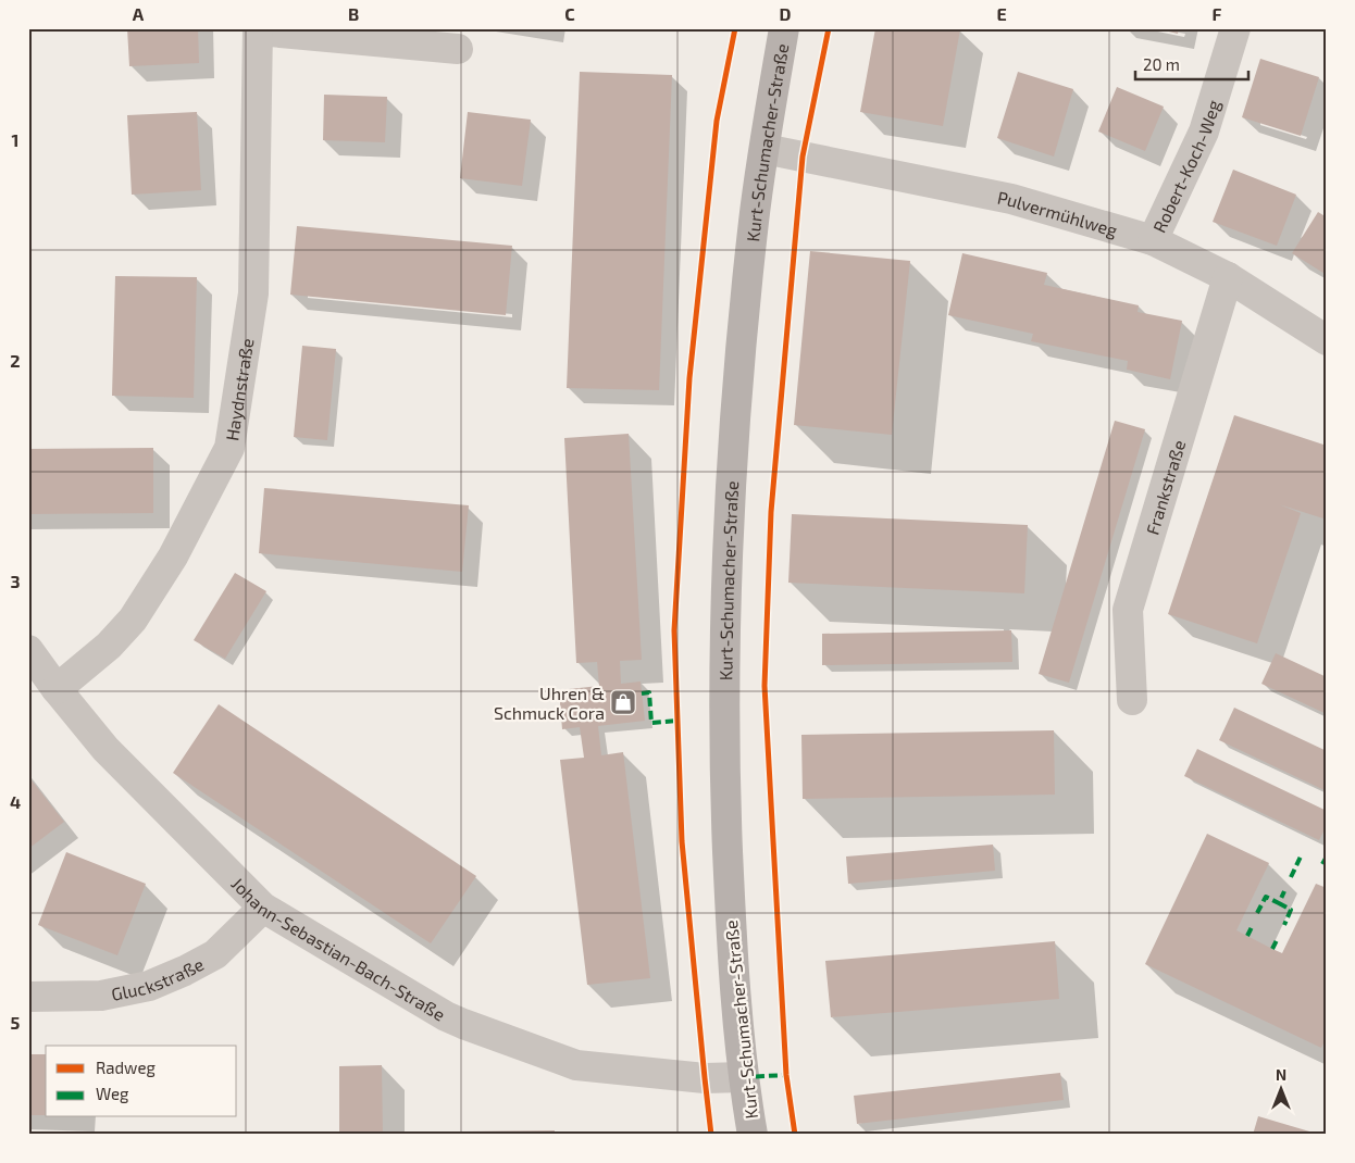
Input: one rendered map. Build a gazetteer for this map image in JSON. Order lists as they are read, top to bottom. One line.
{"streets":{"main road":["Kurt-Schumacher-Straße"],"street":["Robert-Koch-Weg","Pulvermühlweg","Haydnstraße","Frankstraße","Johann-Sebastian-Bach-Straße","Gluckstraße"]},"crossings":[["Kurt-Schumacher-Straße","Pulvermühlweg"],["Kurt-Schumacher-Straße","Johann-Sebastian-Bach-Straße"],["Robert-Koch-Weg","Pulvermühlweg"],["Pulvermühlweg","Frankstraße"],["Haydnstraße","Johann-Sebastian-Bach-Straße"],["Johann-Sebastian-Bach-Straße","Gluckstraße"]],"places":{"shop":["Uhren & Schmuck Cora"]},"legend":["Radweg","Weg"],"scale_bar":"20 m","north":"top","grid":{"columns":["A","B","C","D","E","F"],"rows":["1","2","3","4","5"]}}
